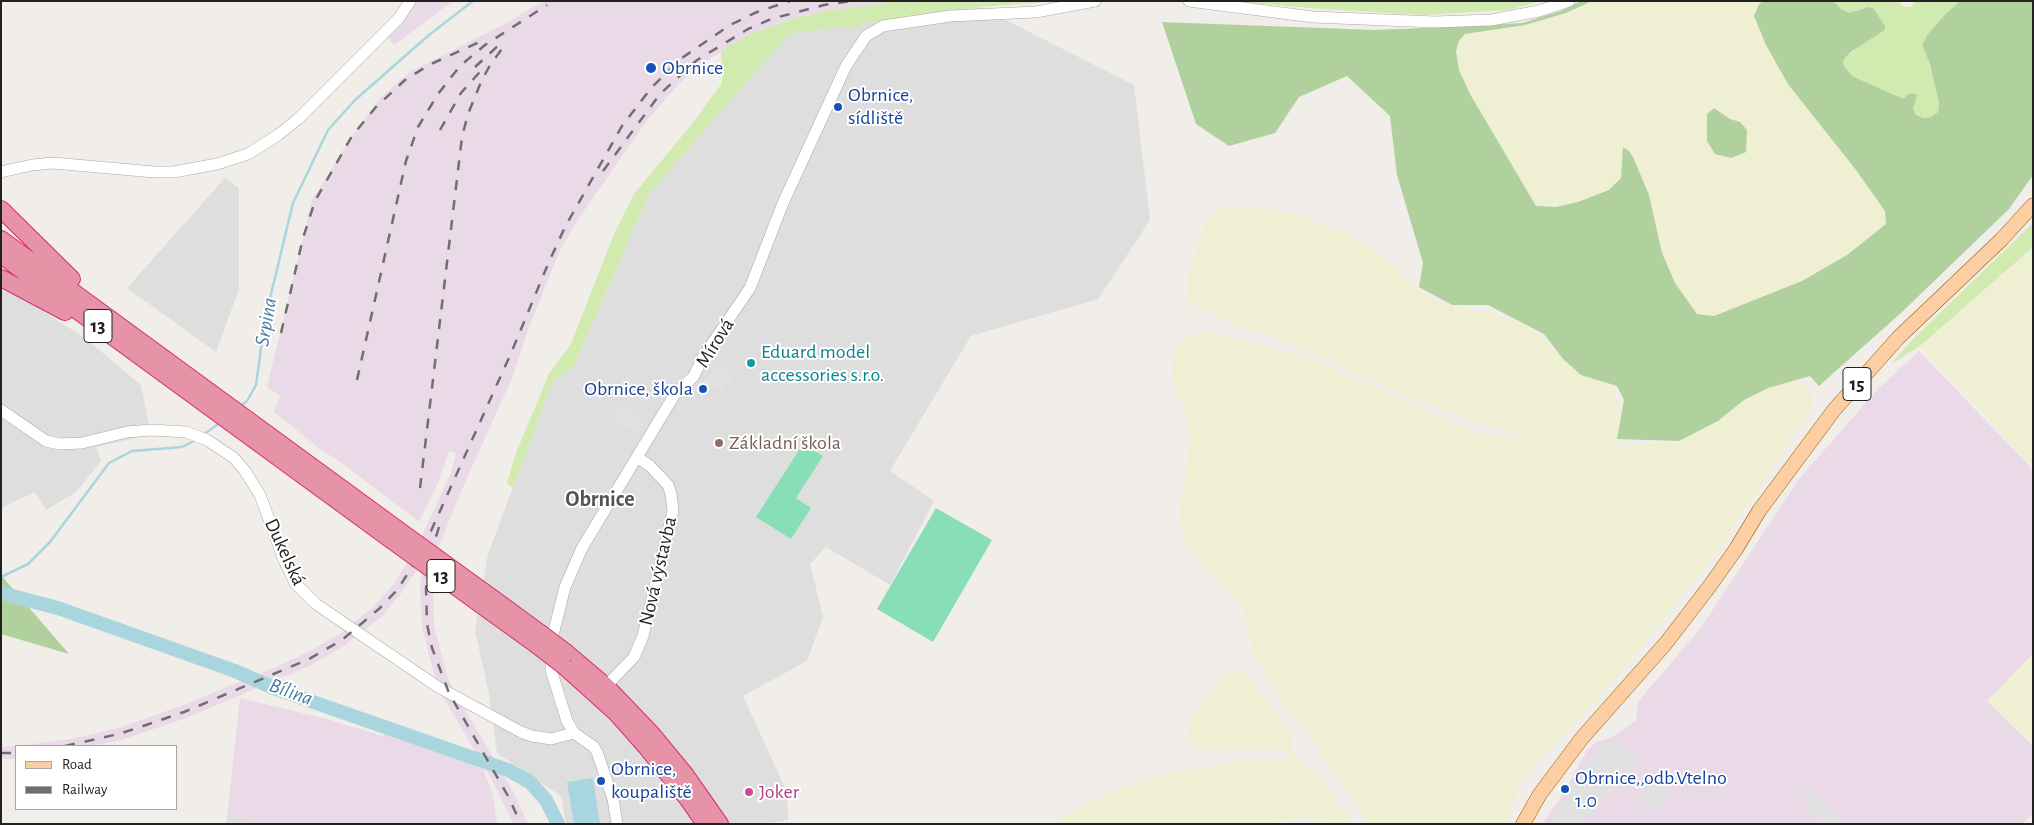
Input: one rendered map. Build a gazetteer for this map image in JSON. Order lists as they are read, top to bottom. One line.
{"streets":{"highway":["13"],"main road":["15"],"street":["Mírová","Dukelská","Nová výstavba"]},"crossings":[["13","Mírová"],["13","Nová výstavba"],["Mírová","Dukelská"],["Mírová","Nová výstavba"]],"districts":["Obrnice"],"water":["Srpina","Bílina"],"places":["Obrnice","Obrnice, sídliště","Eduard model accessories s.r.o.","Obrnice, škola","Základní škola","Obrnice, koupaliště","Obrnice,,odb.Vtelno 1.0","Joker"],"legend":["Road","Railway"]}
